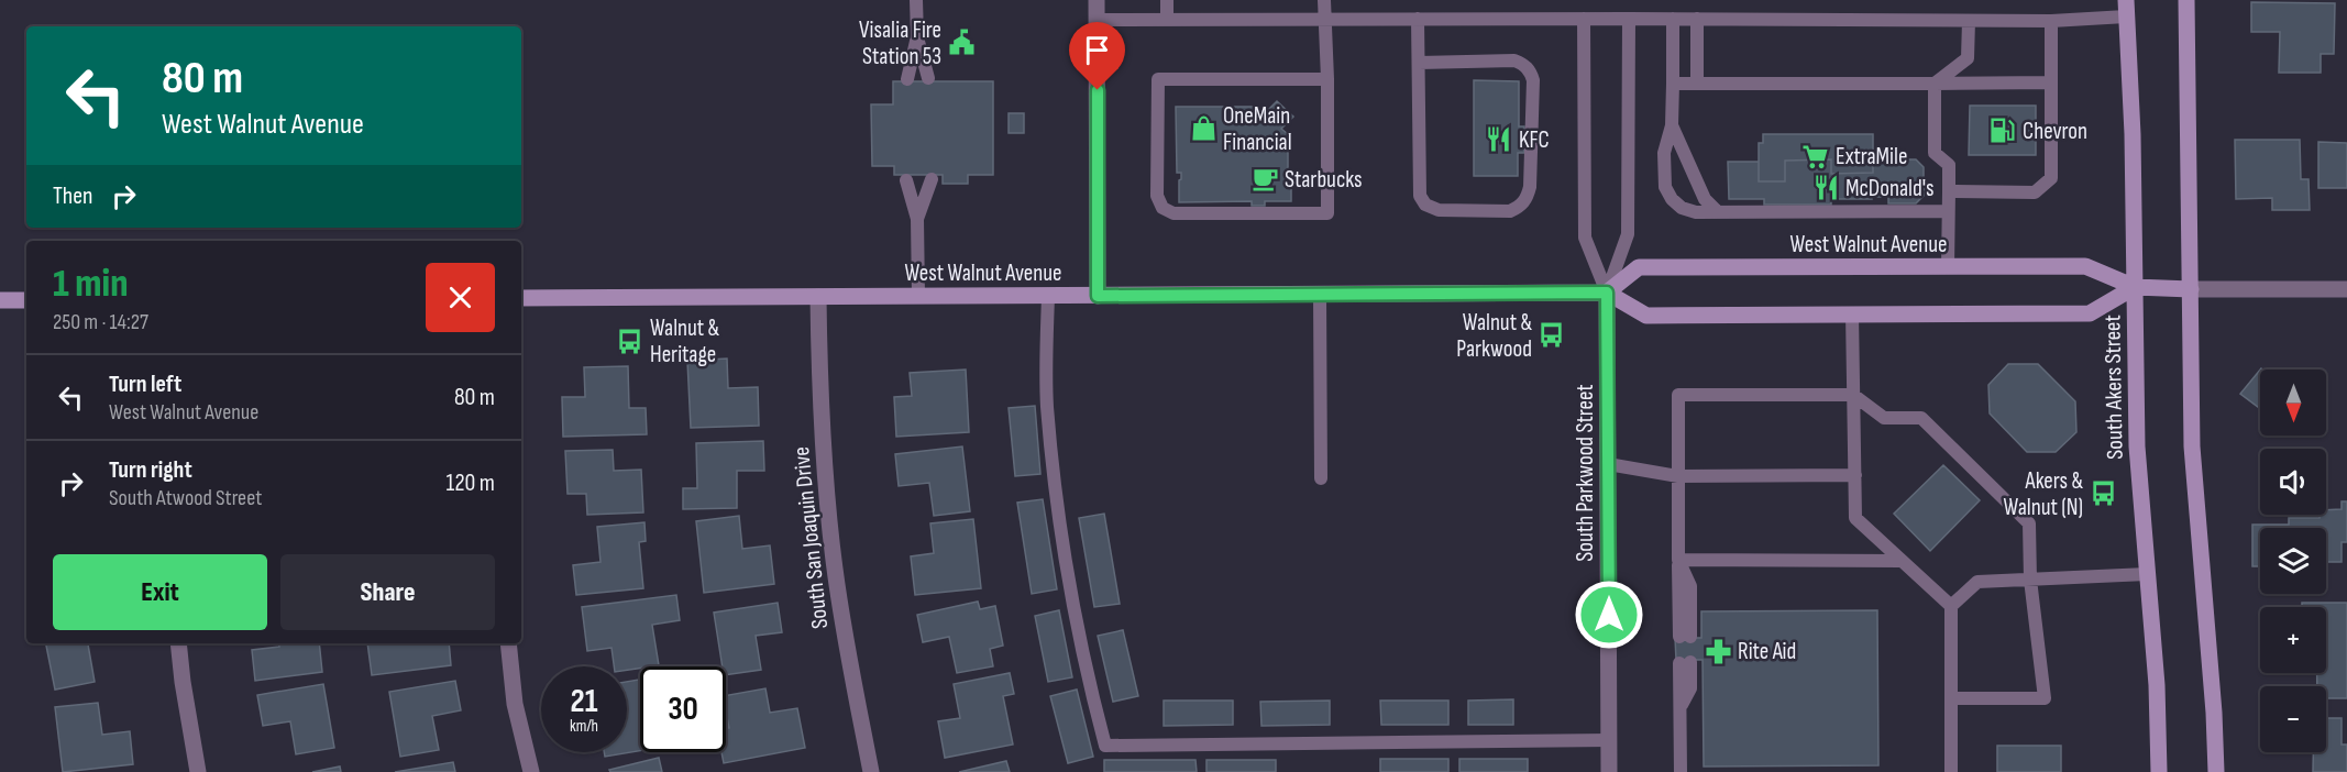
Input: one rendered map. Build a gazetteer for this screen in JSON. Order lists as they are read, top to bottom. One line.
{"streets":{"main road":["West Walnut Avenue","South Akers Street"],"street":["South Parkwood Street","South San Joaquin Drive"]},"crossings":[["West Walnut Avenue","South Akers Street"],["West Walnut Avenue","South Parkwood Street"],["West Walnut Avenue","South San Joaquin Drive"]],"places":{"public building":["Visalia Fire Station 53"],"shop":["OneMain Financial"],"fuel station":["Chevron"],"restaurant":["KFC","McDonald's"],"supermarket":["ExtraMile"],"cafe":["Starbucks"],"bus stop":["Walnut & Parkwood","Walnut & Heritage","Akers & Walnut (N)"],"pharmacy":["Rite Aid"]},"north":"bottom","page":{"turn":["80 m","West Walnut Avenue"],"then":"Then","heading":["1 min","250 m · 14:27"],"list":[{"name":"Turn left","note":"West Walnut Avenue","value":"80 m"},{"name":"Turn right","note":"South Atwood Street","value":"120 m"}],"map_buttons":["+","−"],"buttons":["Exit","Share"],"speed":"21 km/h","limit":"30"}}
